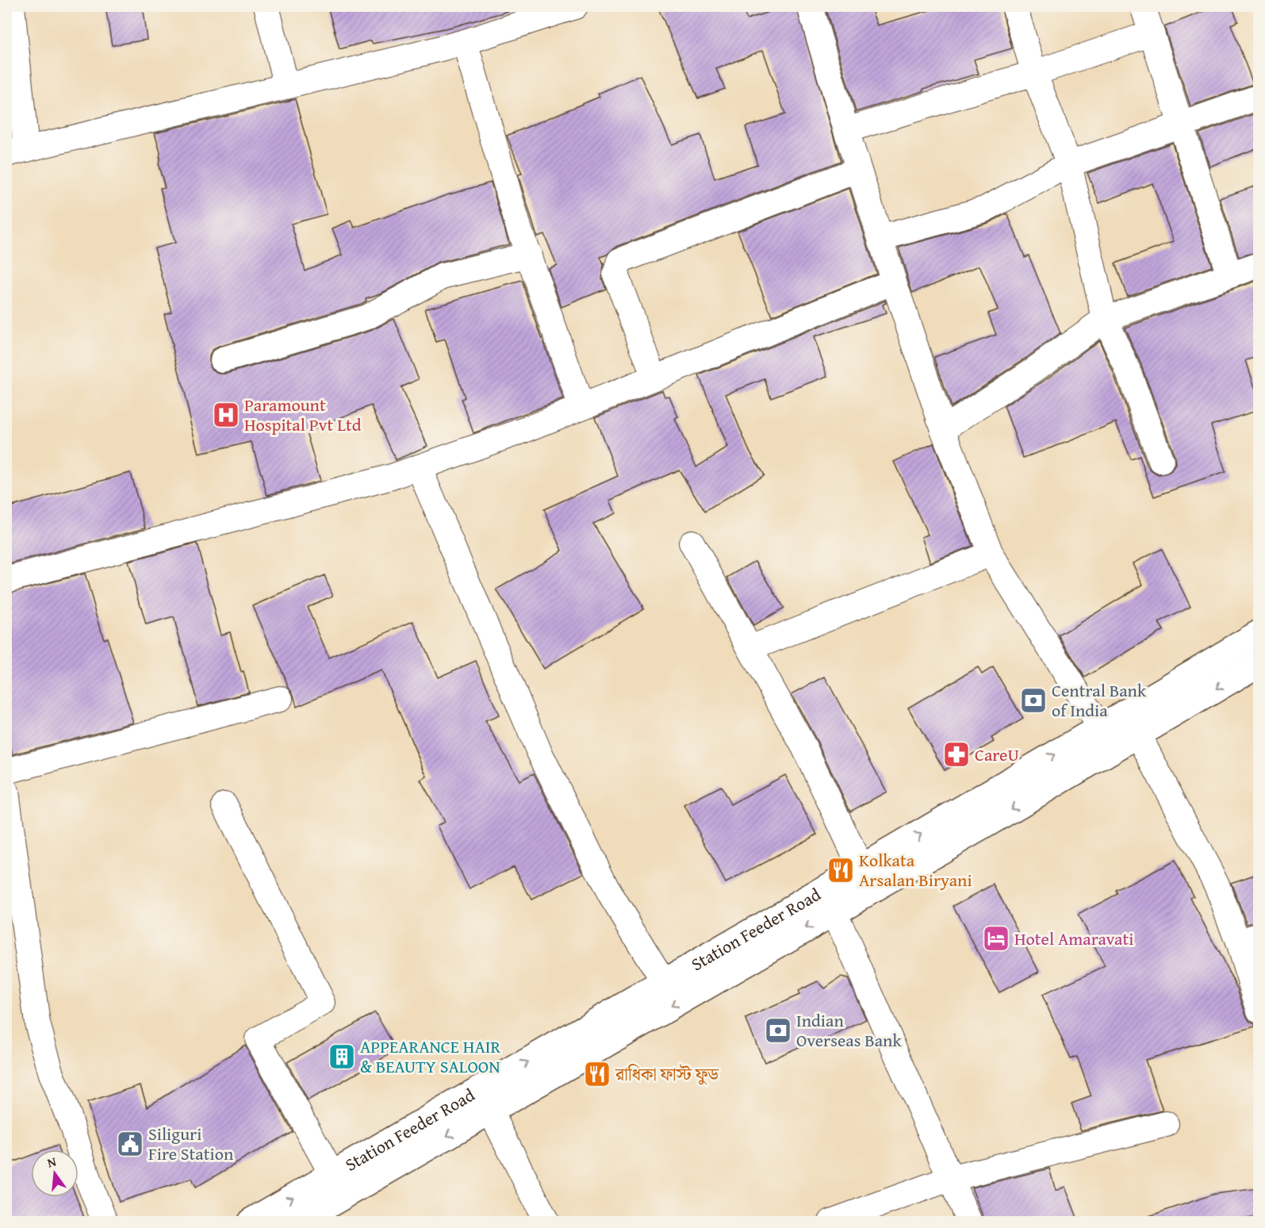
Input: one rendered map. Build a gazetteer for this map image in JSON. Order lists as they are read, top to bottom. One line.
{"streets":{"street":["Station Feeder Road"]},"places":{"hospital":["Paramount Hospital Pvt Ltd"],"bank":["Central Bank of India","Indian Overseas Bank"],"pharmacy":["CareU"],"restaurant":["Kolkata Arsalan Biryani","রাধিকা ফাস্ট ফুড"],"hotel":["Hotel Amaravati"],"building":["APPEARANCE HAIR & BEAUTY SALOON"],"public building":["Siliguri Fire Station"]},"north":"top"}
